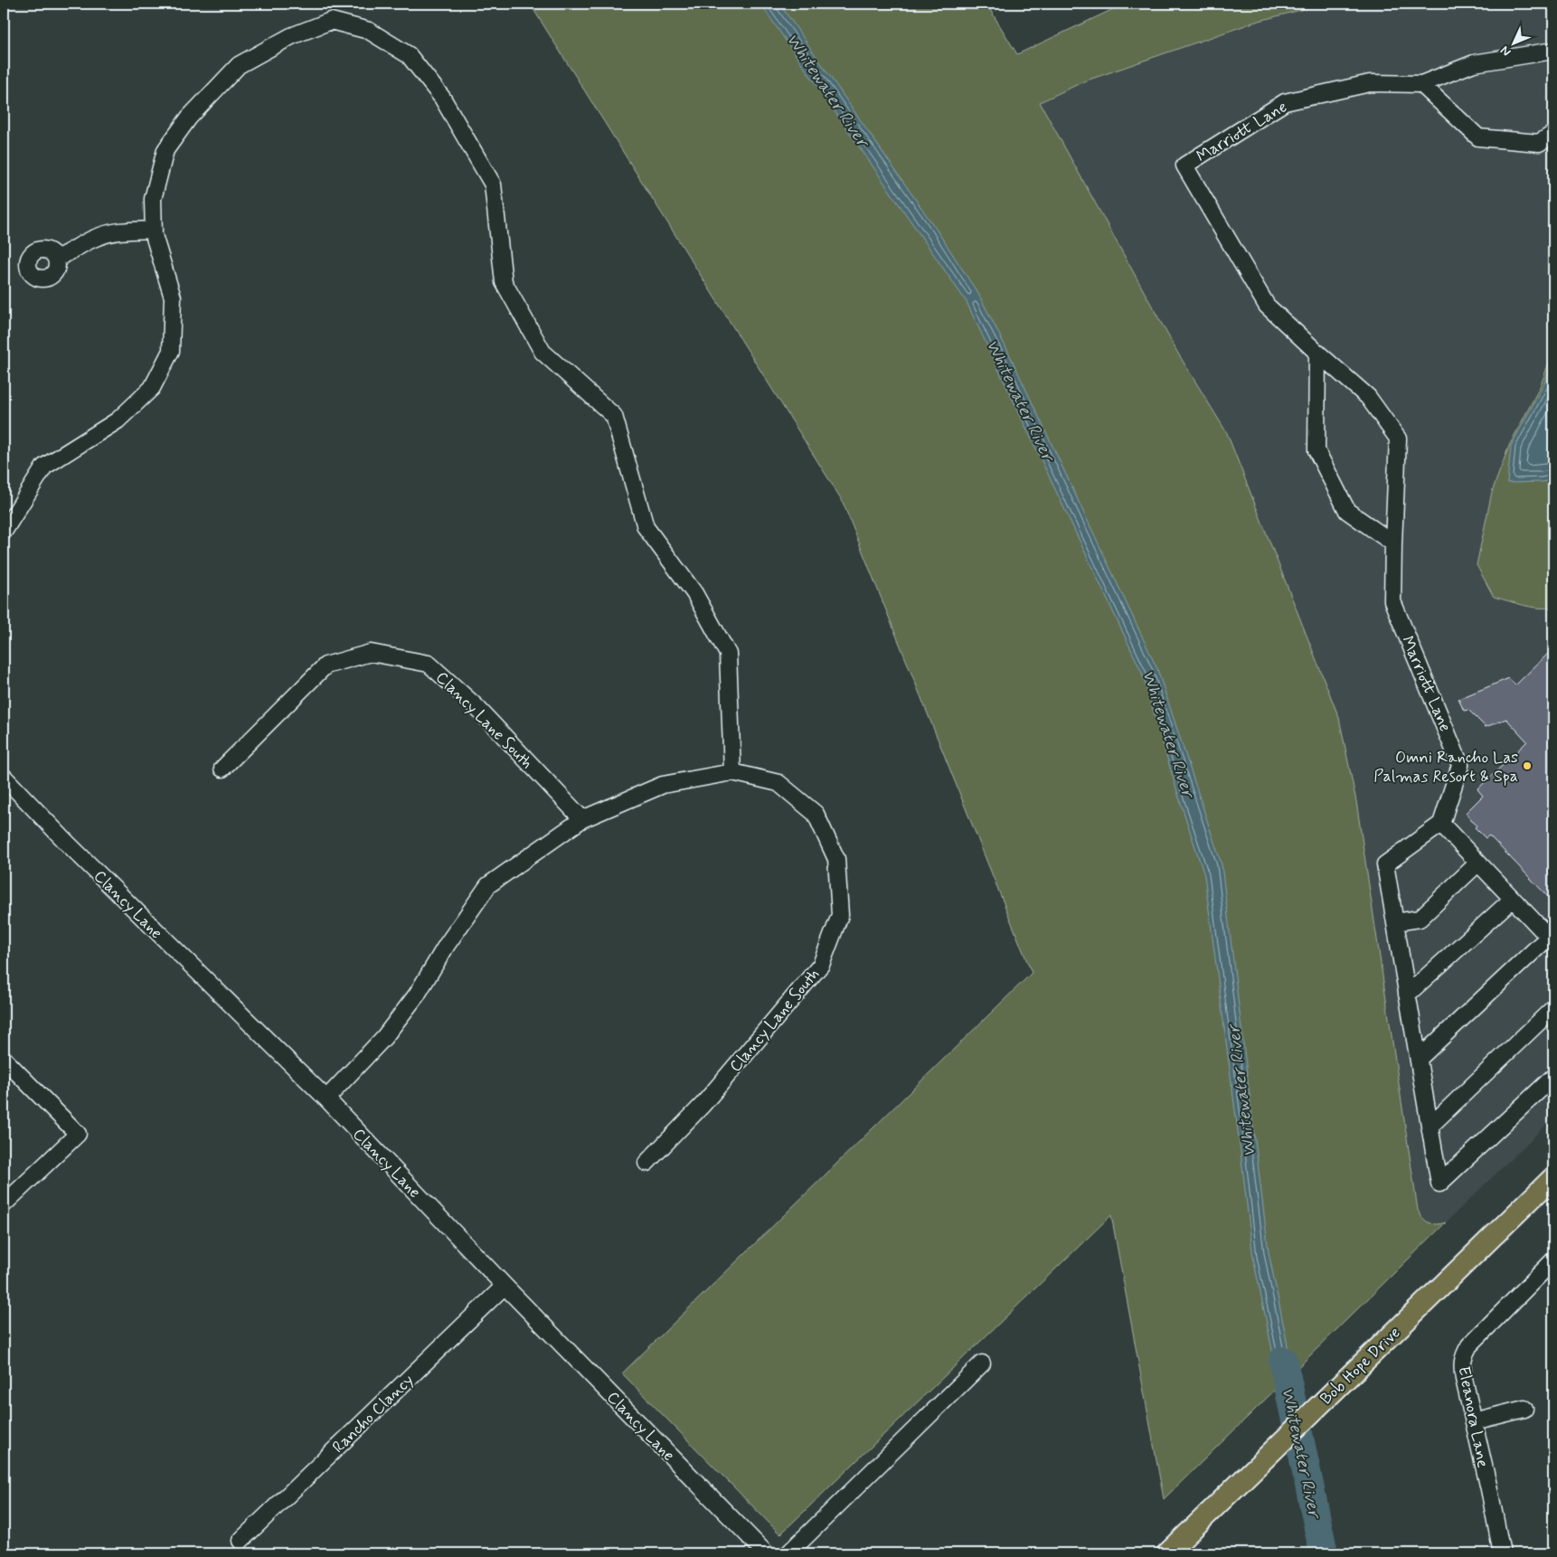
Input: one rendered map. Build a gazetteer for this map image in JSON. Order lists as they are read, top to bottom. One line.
{"streets":{"main road":["Bob Hope Drive"],"street":["Marriott Lane","Clancy Lane South","Clancy Lane","Rancho Clancy","Eleanora Lane"]},"crossings":[["Clancy Lane South","Clancy Lane"],["Clancy Lane","Rancho Clancy"]],"water":["Whitewater River"],"places":["Omni Rancho Las Palmas Resort & Spa"],"north":"bottom left"}
